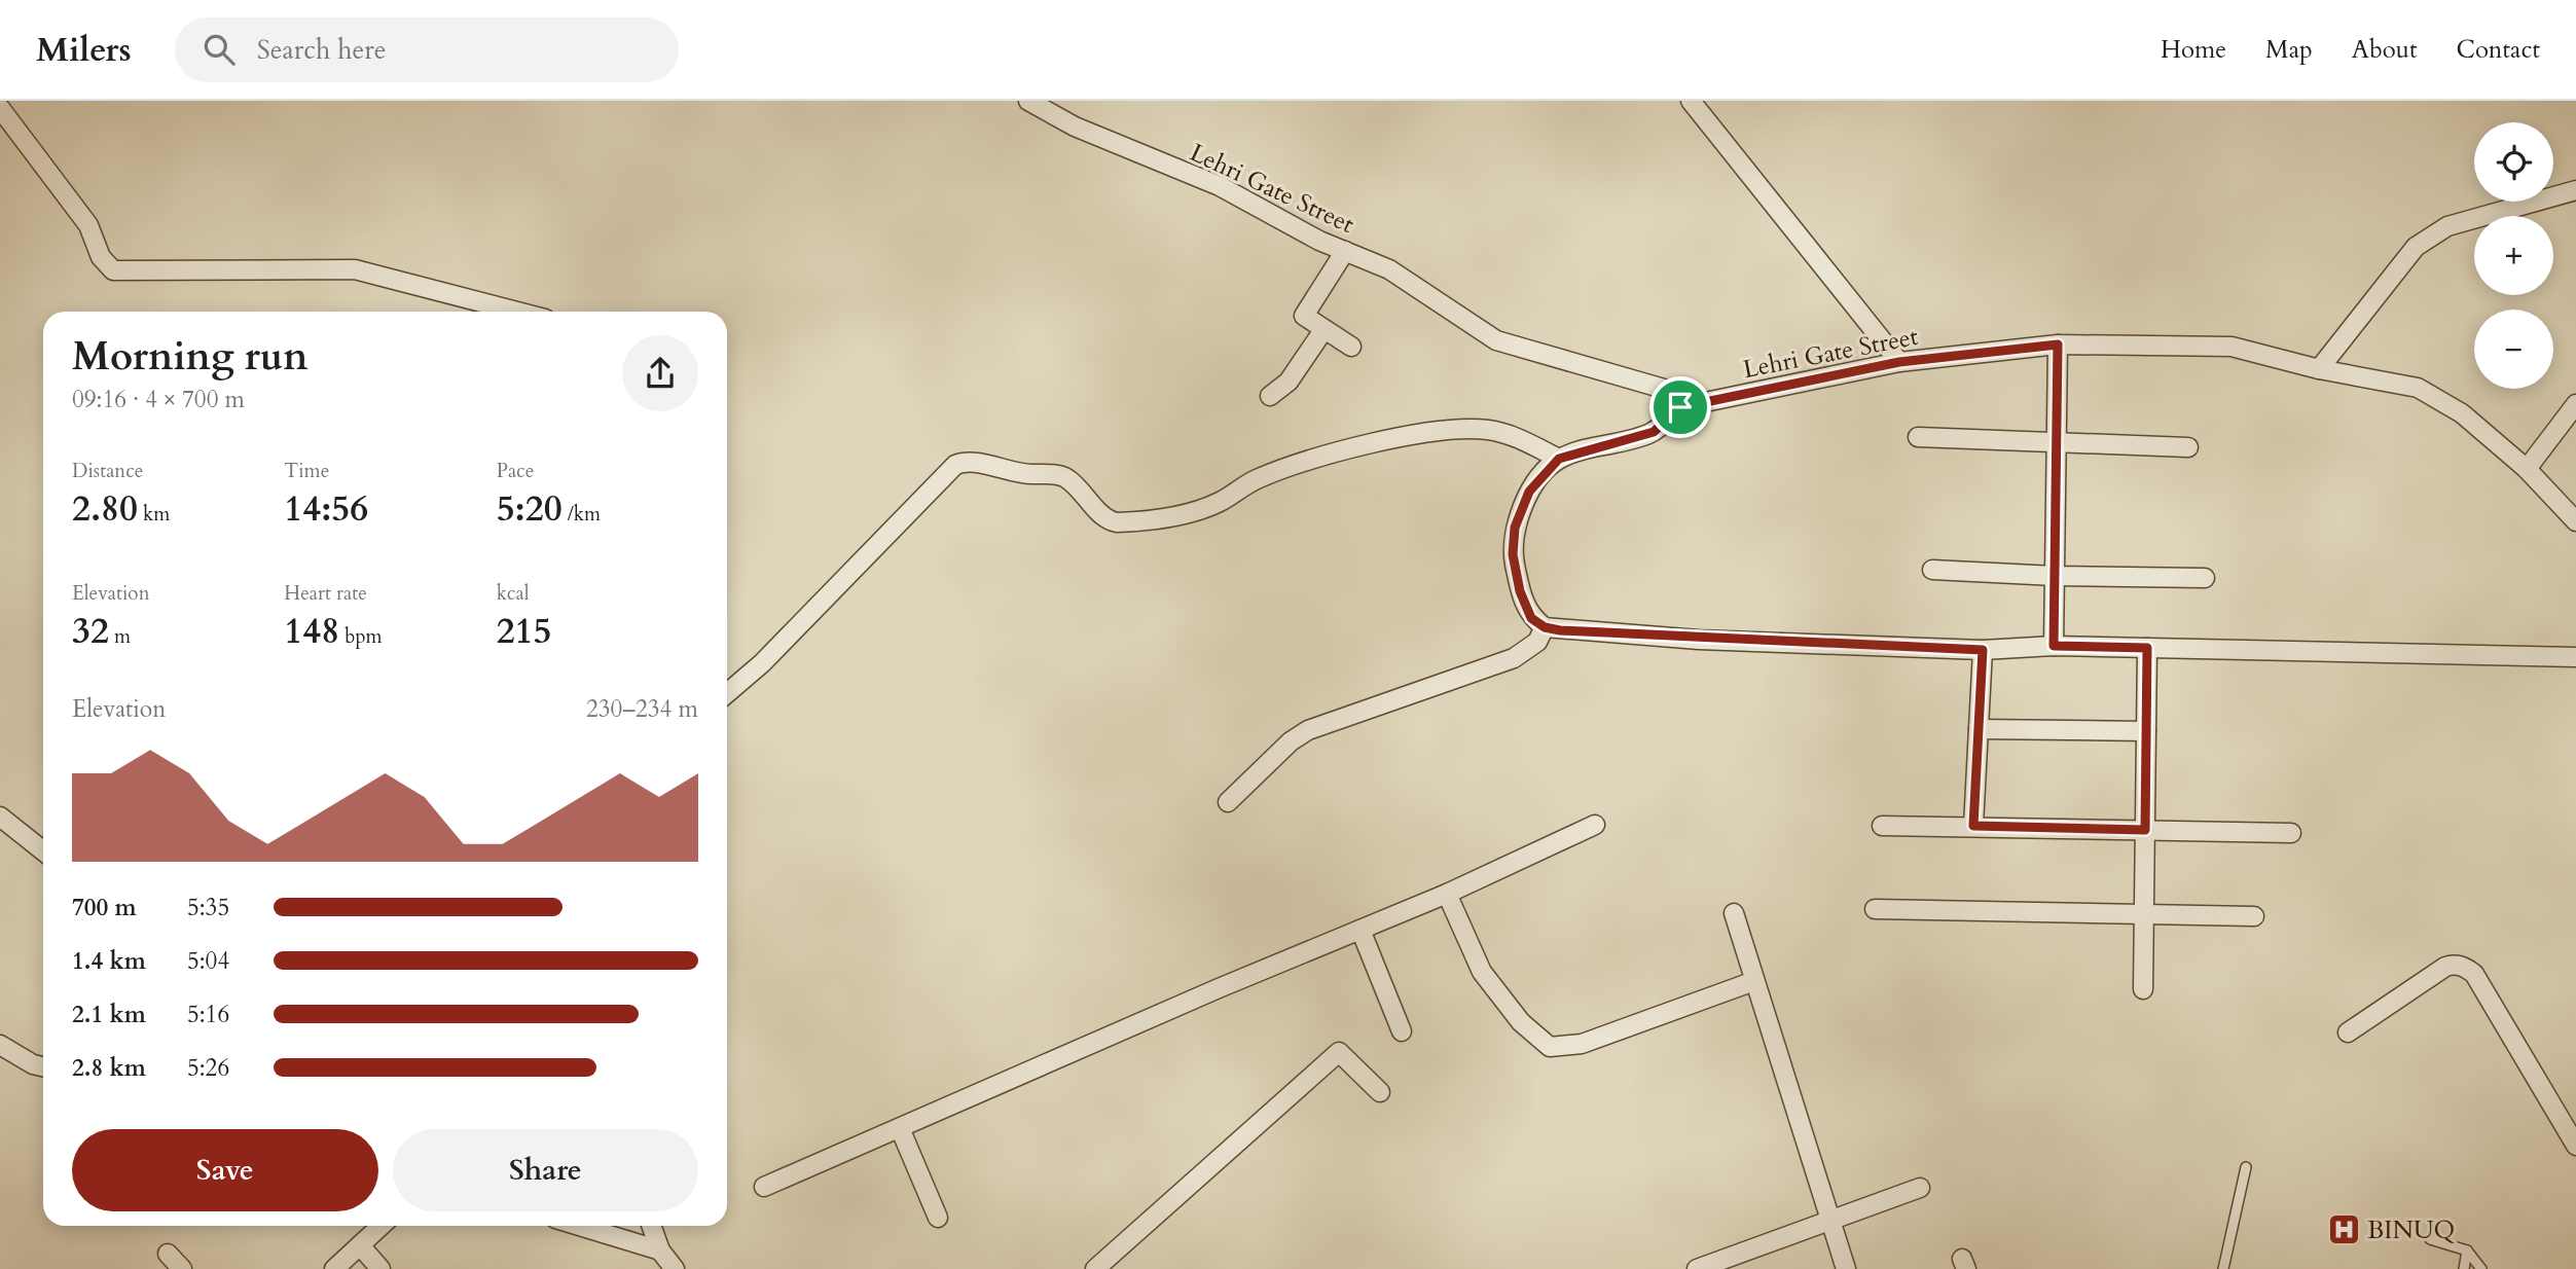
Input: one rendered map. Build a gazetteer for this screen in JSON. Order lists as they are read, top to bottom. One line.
{"streets":{"street":["Lehri Gate Street"]},"places":{"hospital":["BINUQ"]},"page":{"header":"Milers","search":"Search here","nav":["Home","Map","About","Contact"],"map_buttons":["+","−"],"heading":["Morning run","09:16 · 4 × 700 m"],"stats":[["Distance","2.80 km"],["Time","14:56"],["Pace","5:20 /km"],["Elevation","32 m"],["Heart rate","148 bpm"],["kcal","215"]],"chart":["Elevation","230–234 m"],"list":[{"name":"700 m","note":"5:35"},{"name":"1.4 km","note":"5:04"},{"name":"2.1 km","note":"5:16"},{"name":"2.8 km","note":"5:26"}],"buttons":["Save","Share"]}}
